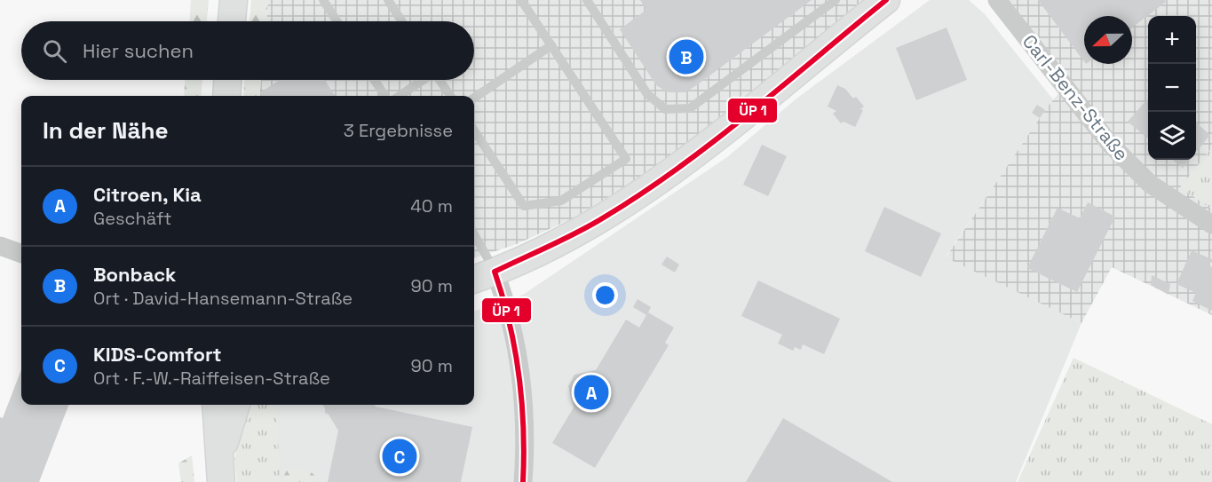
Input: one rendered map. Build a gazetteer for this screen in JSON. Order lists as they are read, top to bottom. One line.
{"streets":{"street":["Carl-Benz-Straße"]},"north":"left","page":{"map_buttons":["+","−"],"search":"Hier suchen","pins":["B","A","C"],"heading":["In der Nähe","3 Ergebnisse"],"list":[{"mark":"A","name":"Citroen, Kia","note":"Geschäft","value":"40 m"},{"mark":"B","name":"Bonback","note":"Ort · David-Hansemann-Straße","value":"90 m"},{"mark":"C","name":"KIDS-Comfort","note":"Ort · F.-W.-Raiffeisen-Straße","value":"90 m"}]}}
